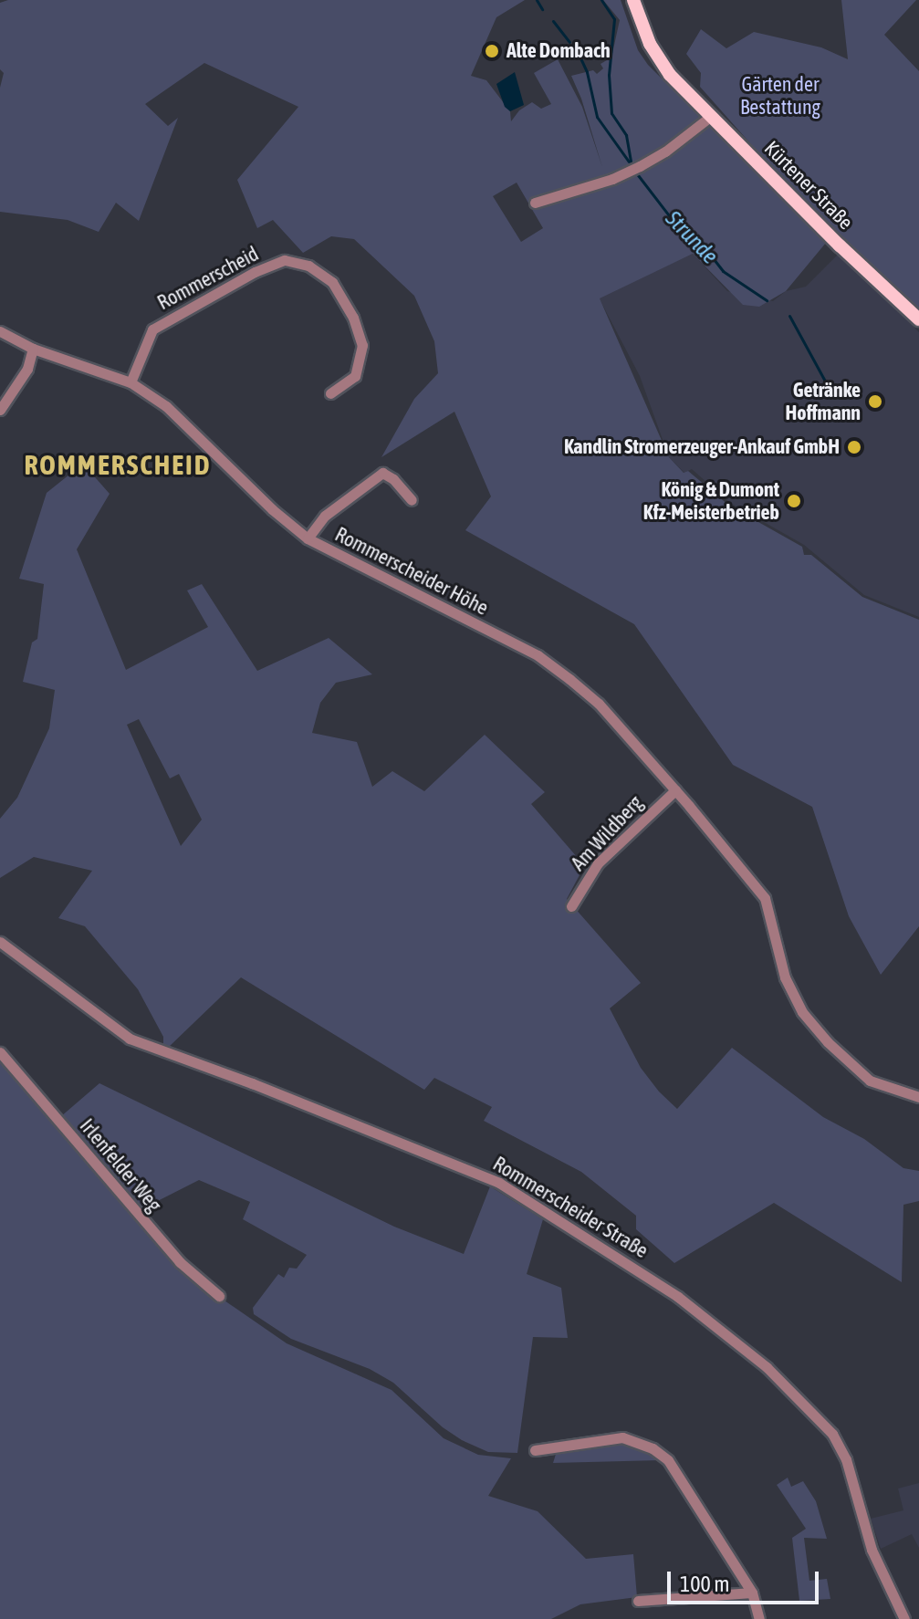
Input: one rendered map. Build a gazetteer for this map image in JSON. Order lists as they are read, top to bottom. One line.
{"streets":{"main road":["Kürtener Straße"],"street":["Rommerscheid","Rommerscheider Höhe","Am Wildberg","Irlenfelder Weg","Rommerscheider Straße"]},"crossings":[["Rommerscheid","Rommerscheider Höhe"],["Rommerscheider Höhe","Am Wildberg"]],"districts":["ROMMERSCHEID"],"water":["Strunde"],"parks":["Gärten der Bestattung"],"places":["Alte Dombach","Getränke Hoffmann","Kandlin Stromerzeuger-Ankauf GmbH","König & Dumont Kfz-Meisterbetrieb"],"scale_bar":"100 m"}
